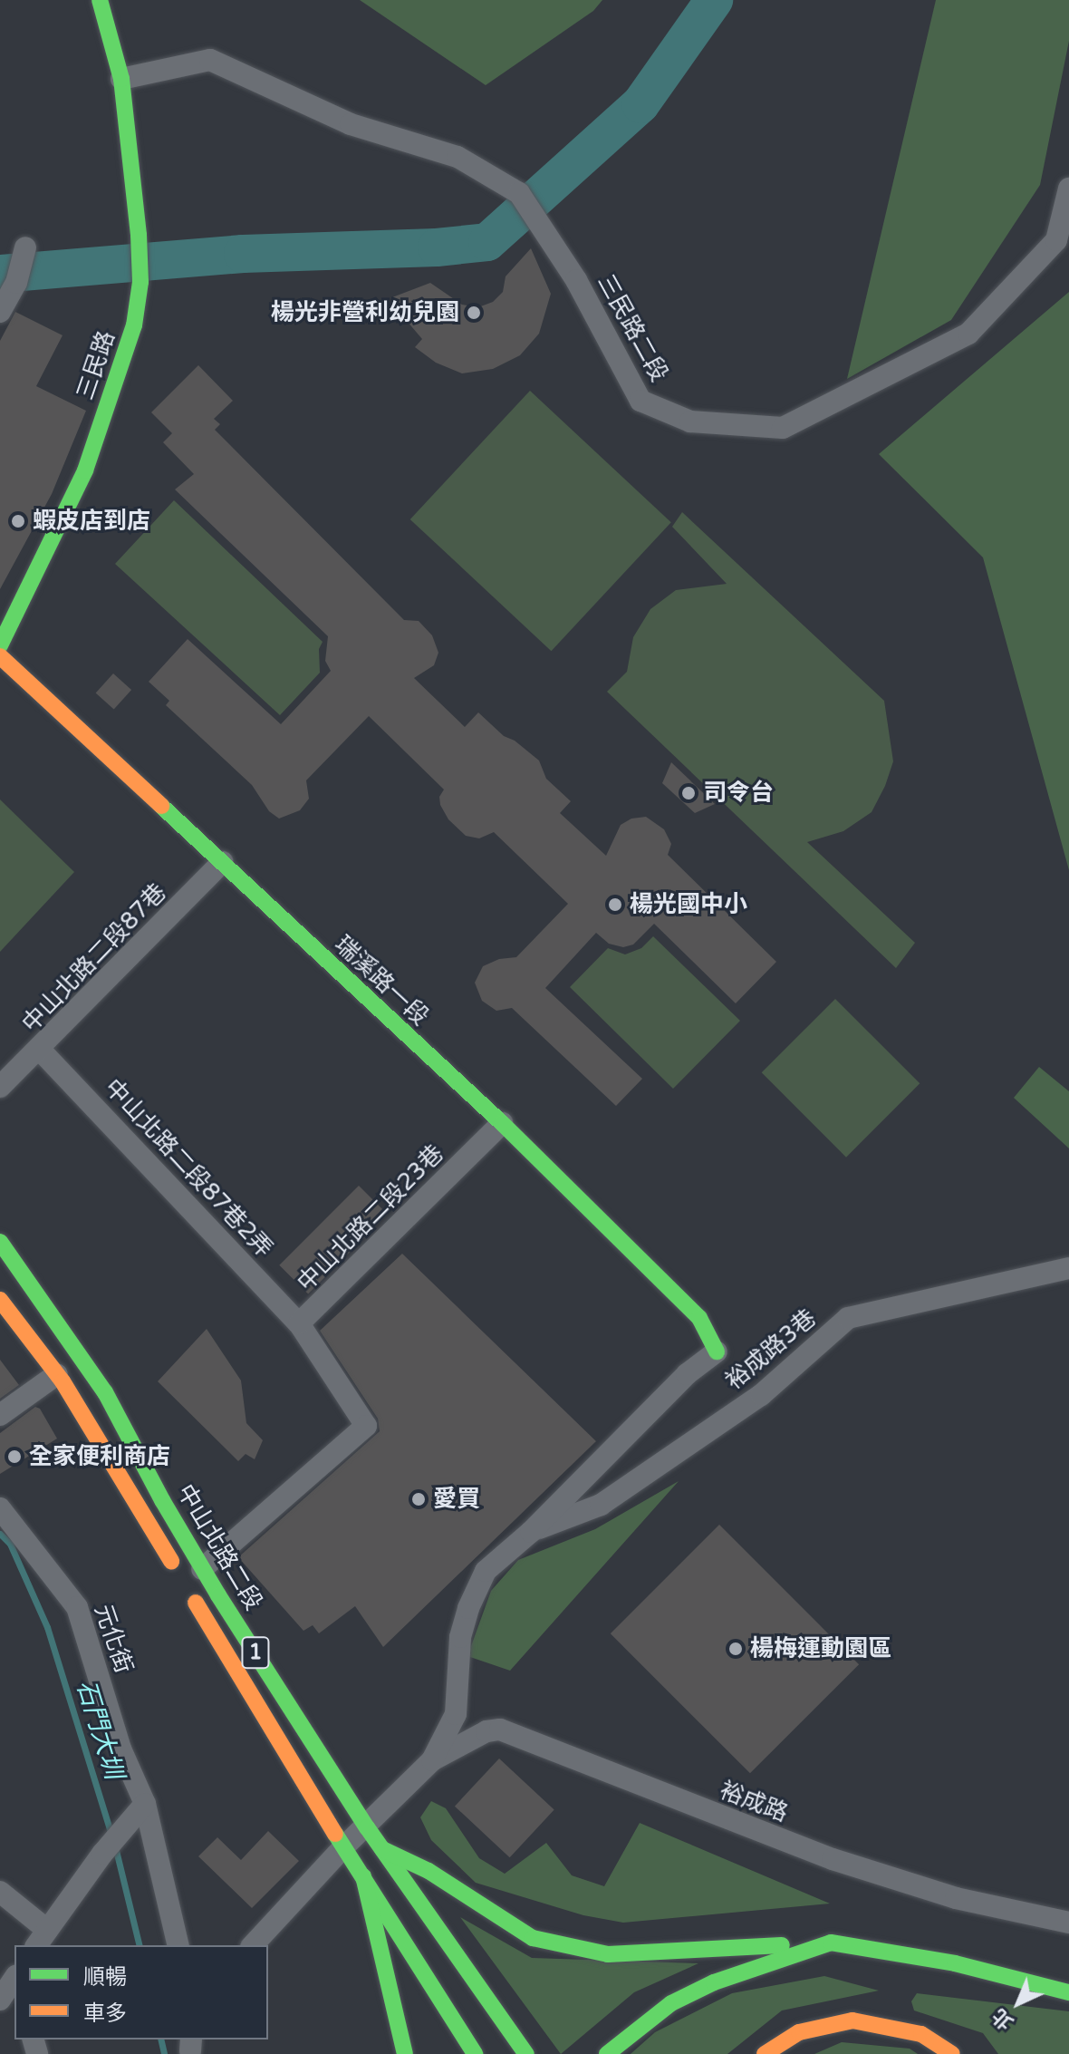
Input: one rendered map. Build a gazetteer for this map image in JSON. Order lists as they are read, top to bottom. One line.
{"streets":{"main road":["三民路","瑞溪路一段","中山北路二段","1"],"street":["三民路二段","中山北路二段87巷","中山北路二段87巷2弄","中山北路二段23巷","裕成路3巷","元化街","裕成路"]},"crossings":[["三民路二段","三民路"],["中山北路二段87巷","瑞溪路一段"],["中山北路二段87巷","中山北路二段87巷2弄"],["瑞溪路一段","中山北路二段23巷"],["瑞溪路一段","裕成路3巷"],["中山北路二段87巷2弄","中山北路二段23巷"],["中山北路二段23巷","中山北路二段"],["裕成路3巷","中山北路二段"],["裕成路3巷","裕成路"]],"water":["石門大圳"],"places":["楊光非營利幼兒園","蝦皮店到店","司令台","楊光國中小","全家便利商店","愛買","楊梅運動園區"],"legend":["順暢","車多"],"north":"bottom left"}
